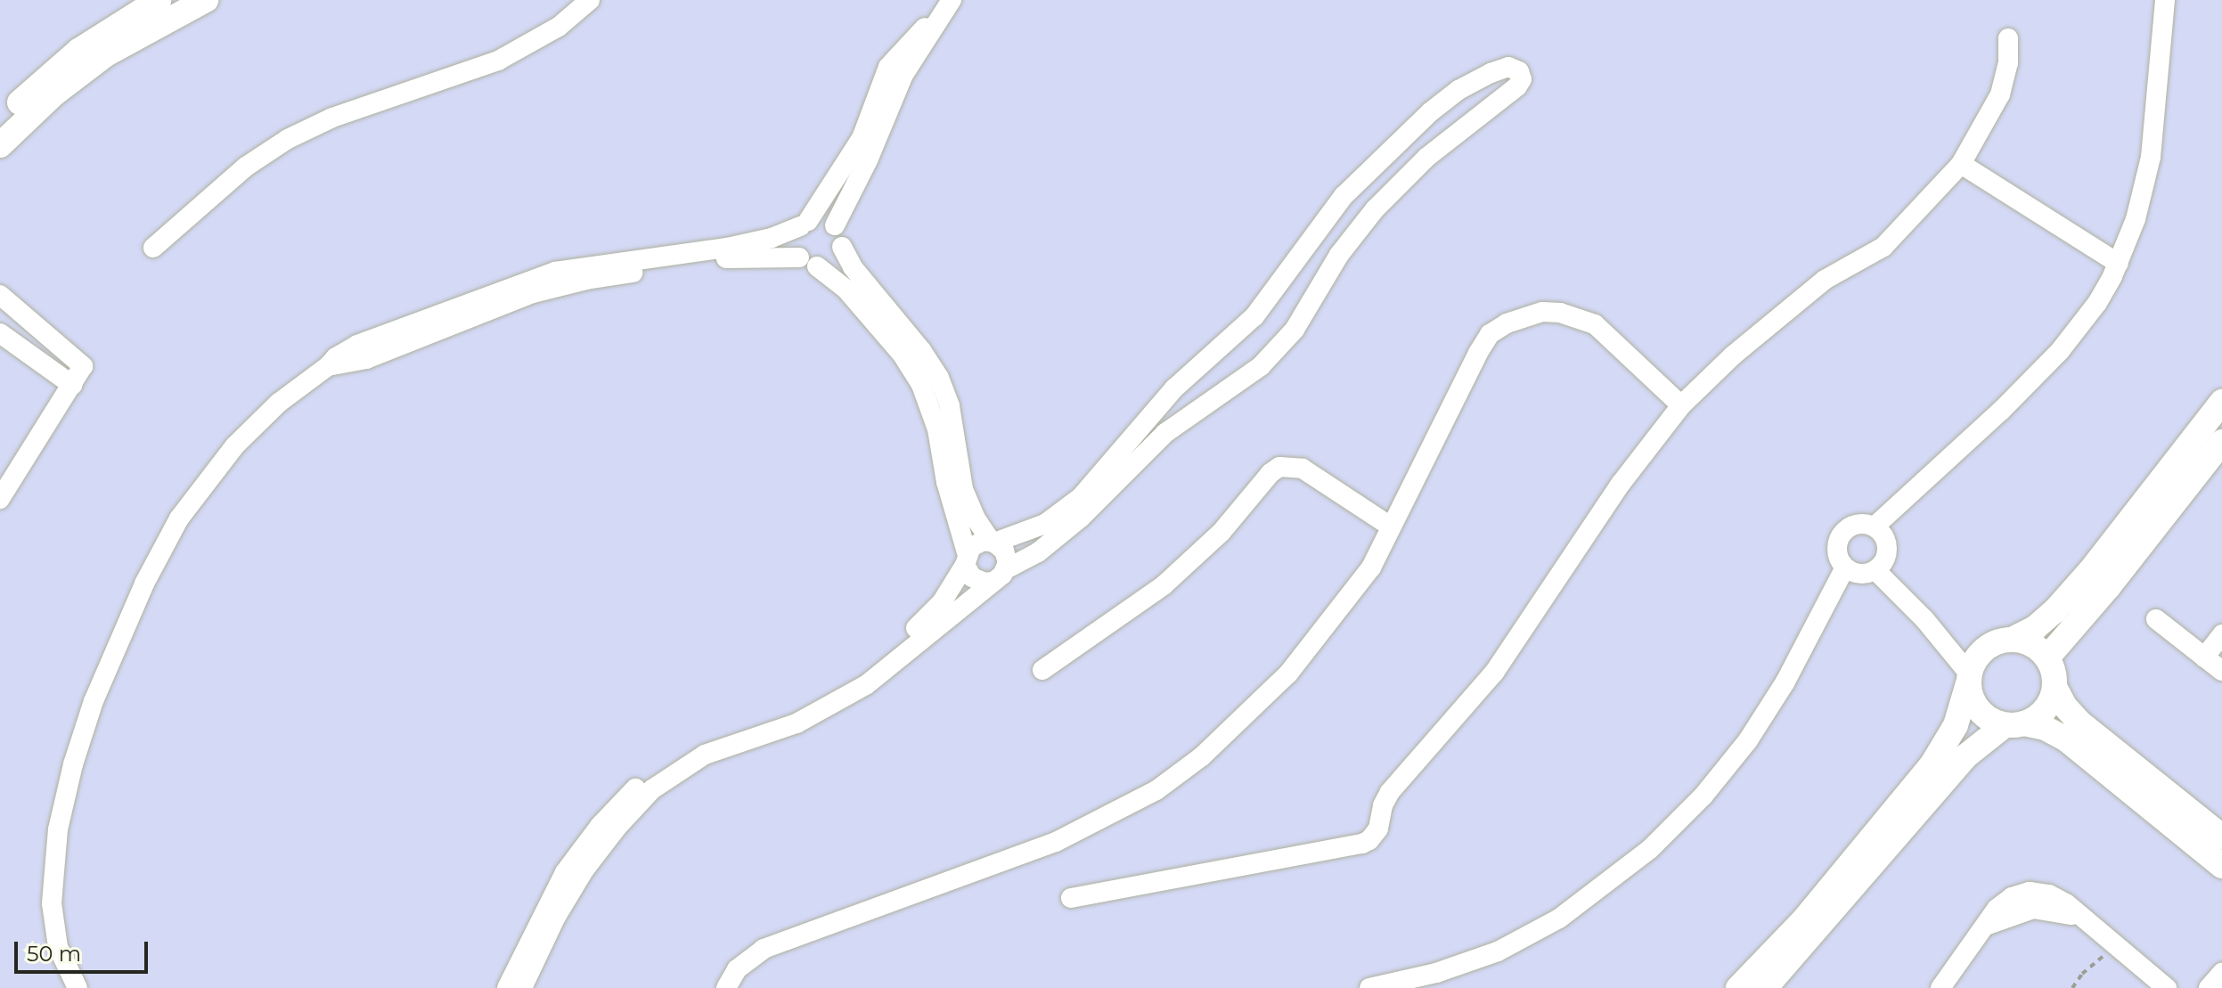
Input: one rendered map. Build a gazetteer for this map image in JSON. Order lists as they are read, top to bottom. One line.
{"scale_bar":"50 m"}
